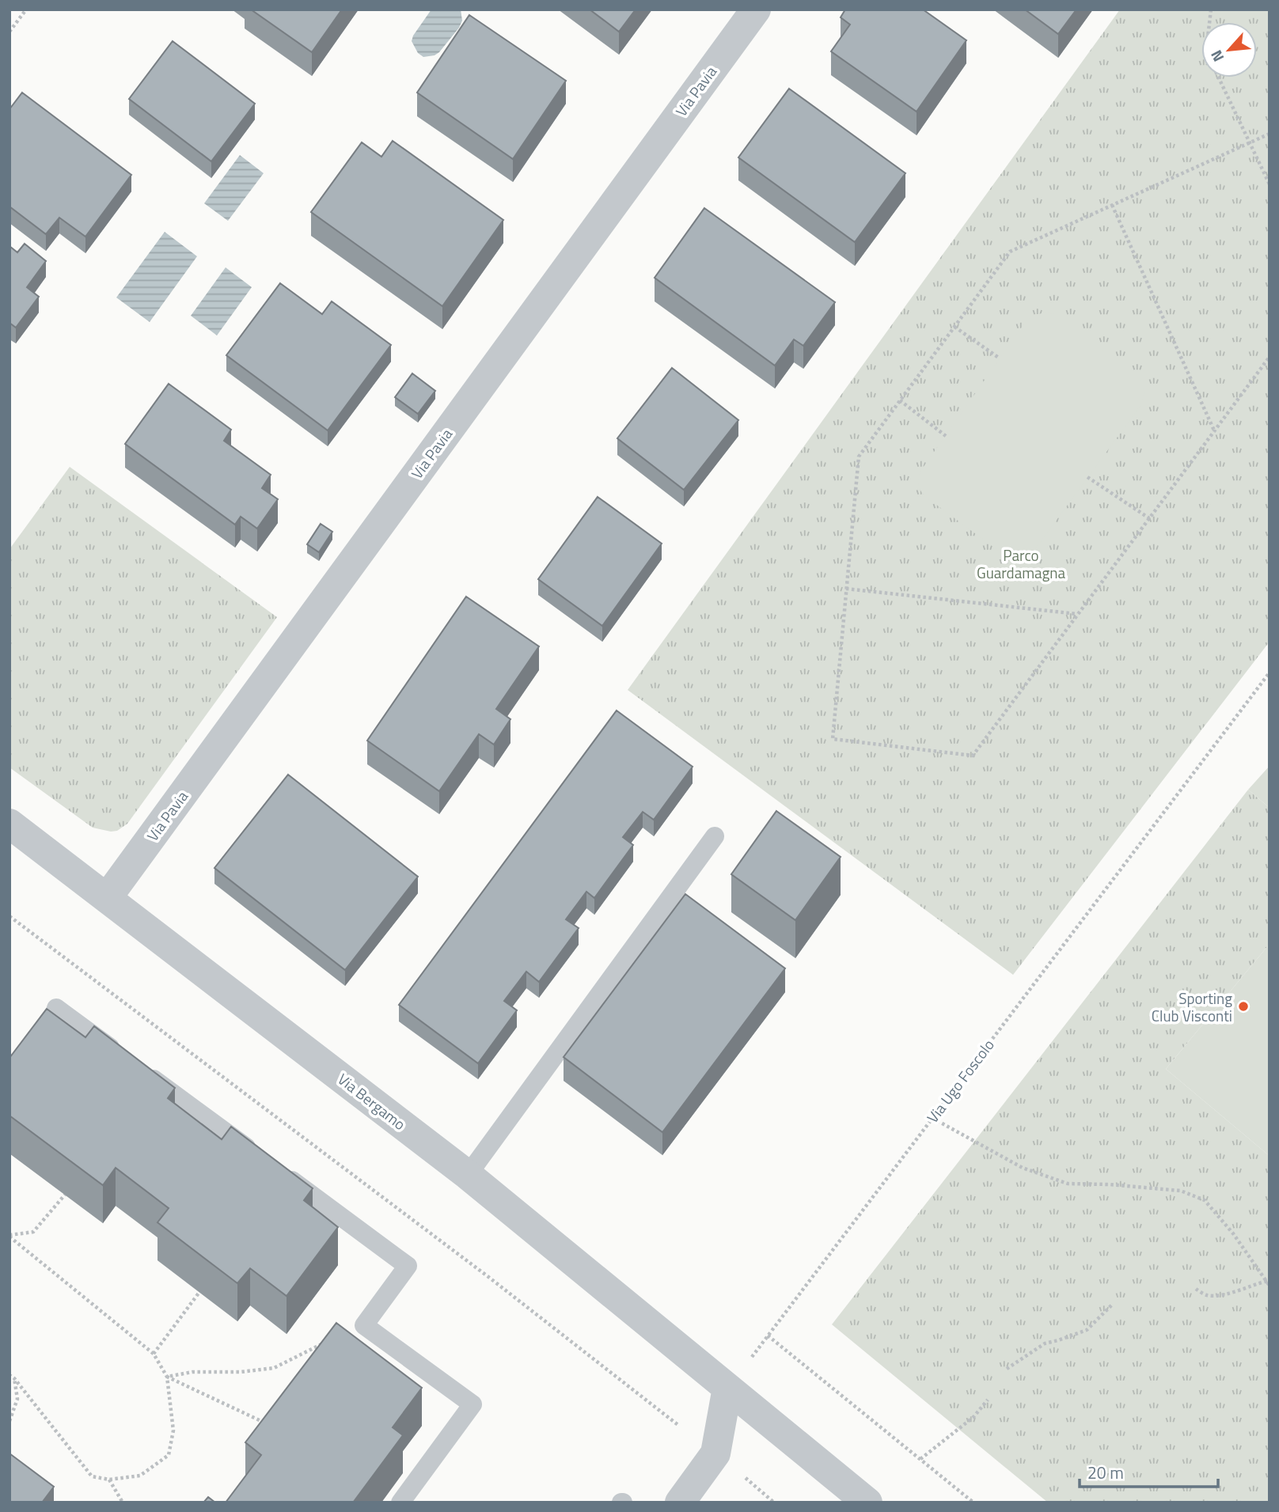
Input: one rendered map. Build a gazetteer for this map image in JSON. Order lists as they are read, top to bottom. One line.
{"streets":{"street":["Via Pavia","Via Bergamo"],"path":["Via Ugo Foscolo"]},"crossings":[["Via Pavia","Via Bergamo"],["Via Ugo Foscolo","Via Bergamo"]],"parks":["Parco Guardamagna"],"places":["Sporting Club Visconti"],"scale_bar":"20 m","north":"bottom left"}
